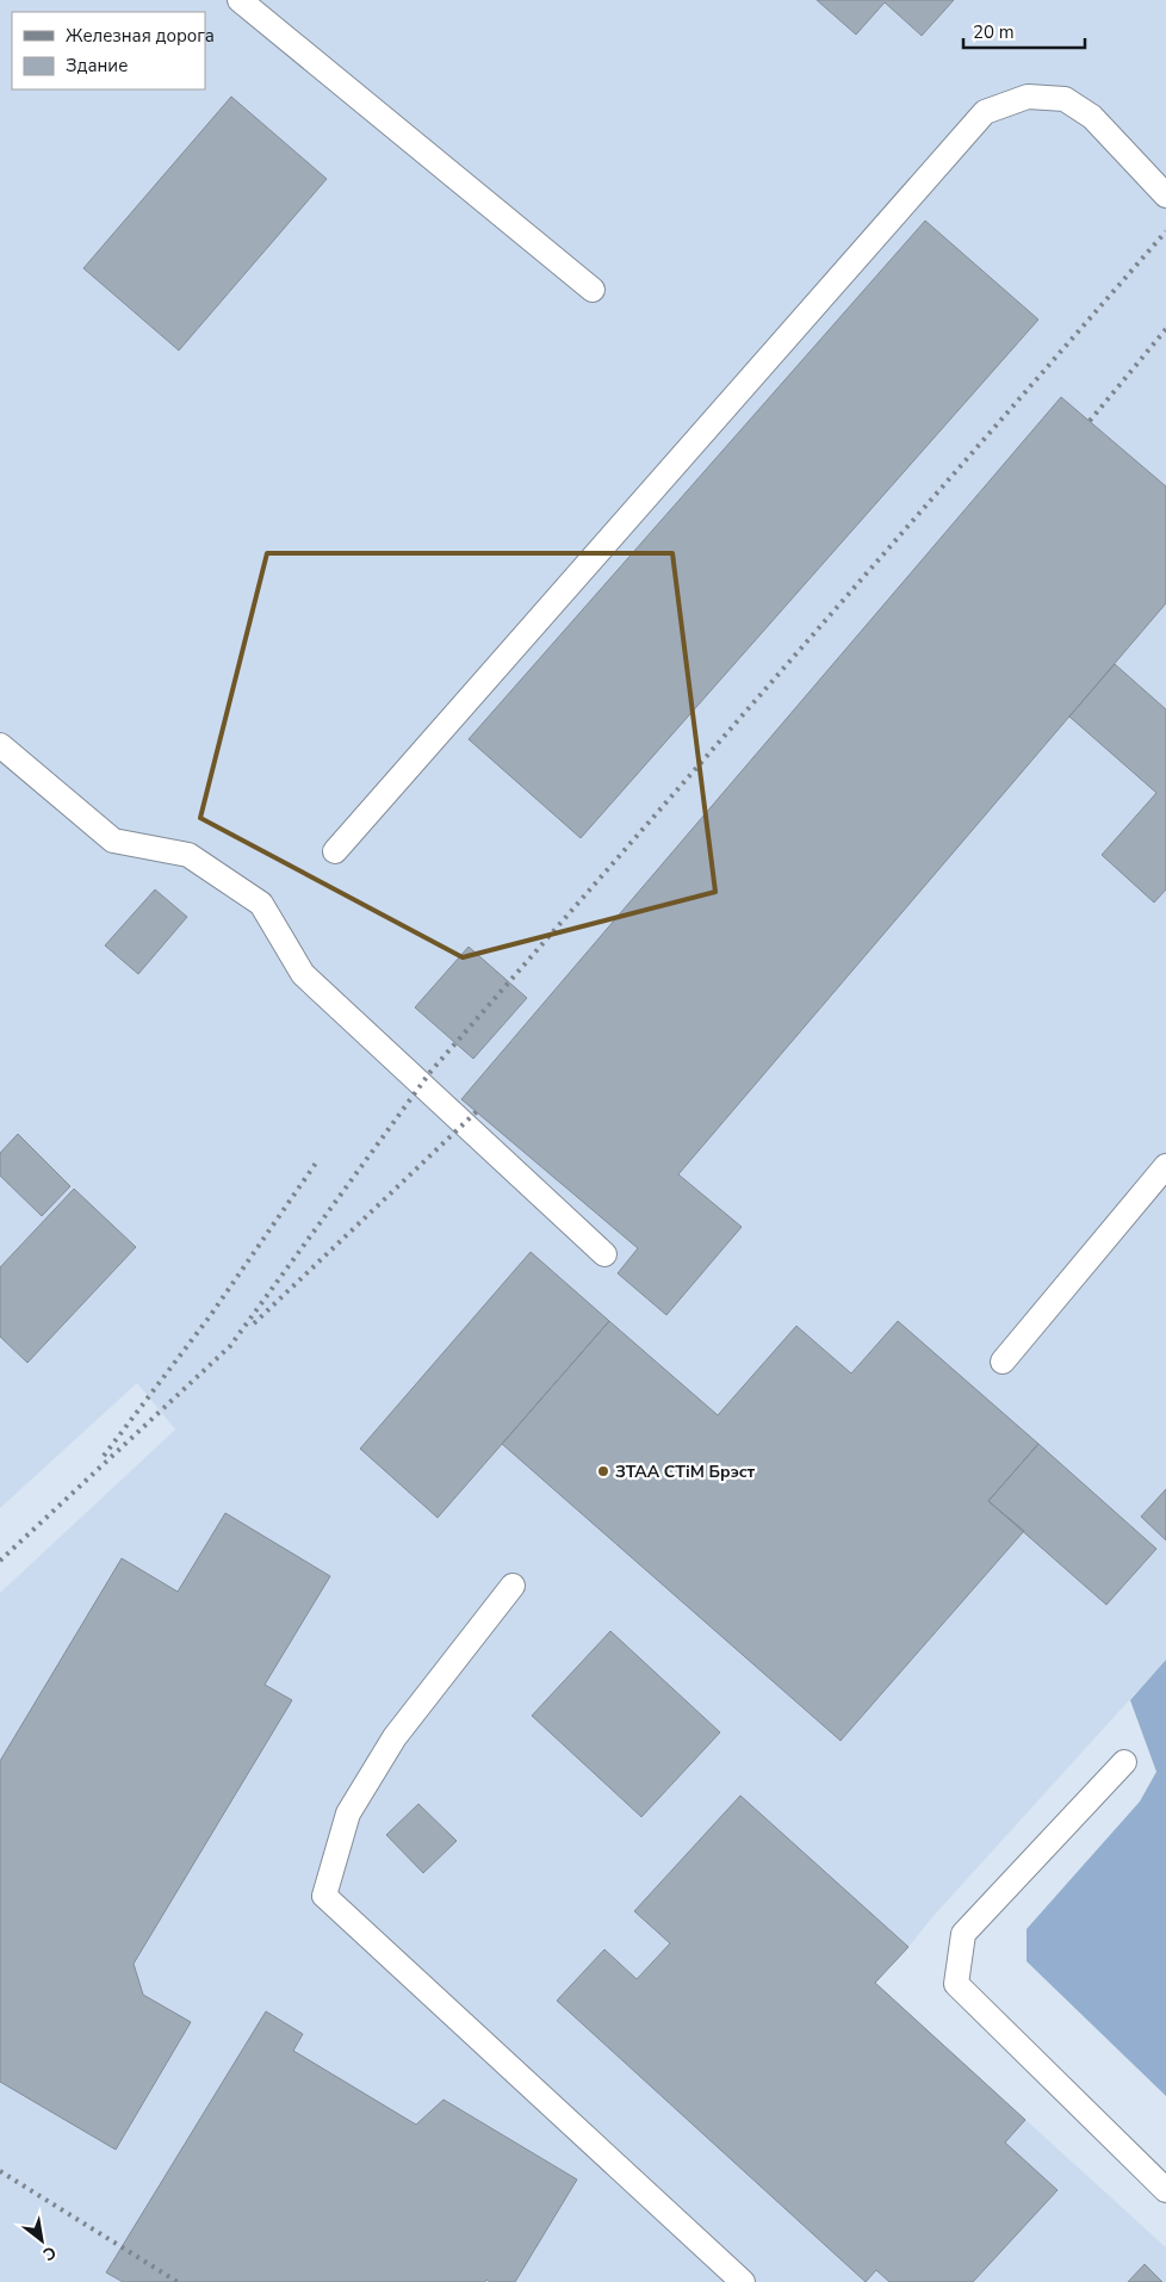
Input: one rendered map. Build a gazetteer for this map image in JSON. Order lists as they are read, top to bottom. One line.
{"places":["ЗТАА СТіМ Брэст"],"legend":["Железная дорога","Здание"],"scale_bar":"20 m","north":"bottom right"}
